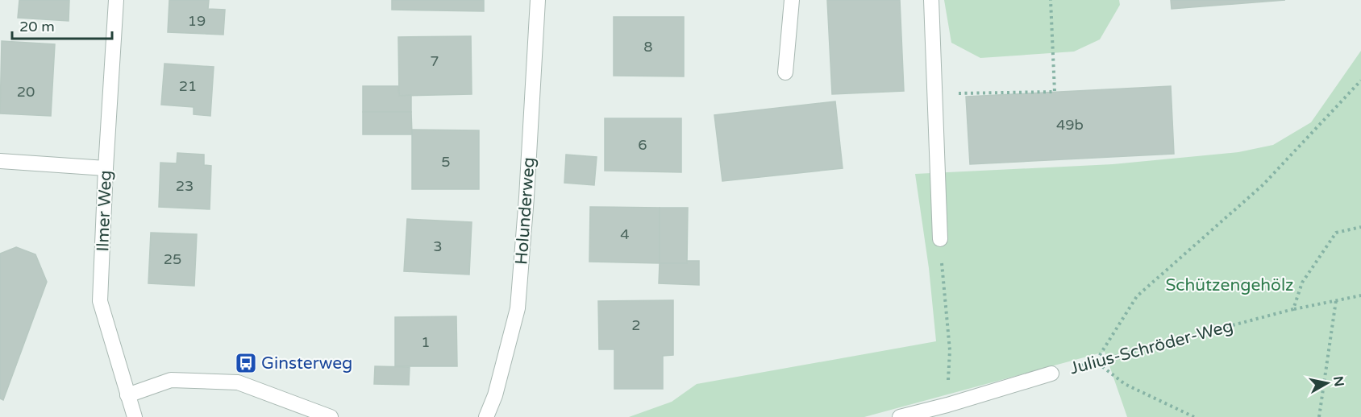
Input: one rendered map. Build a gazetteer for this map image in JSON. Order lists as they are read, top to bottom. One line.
{"streets":{"street":["Ilmer Weg","Holunderweg","Julius-Schröder-Weg"]},"parks":["Schützengehölz"],"places":{"bus stop":["Ginsterweg"]},"house_numbers":["19","8","7","21","20","49b","6","5","23","4","3","25","2","1"],"scale_bar":"20 m","north":"right"}
